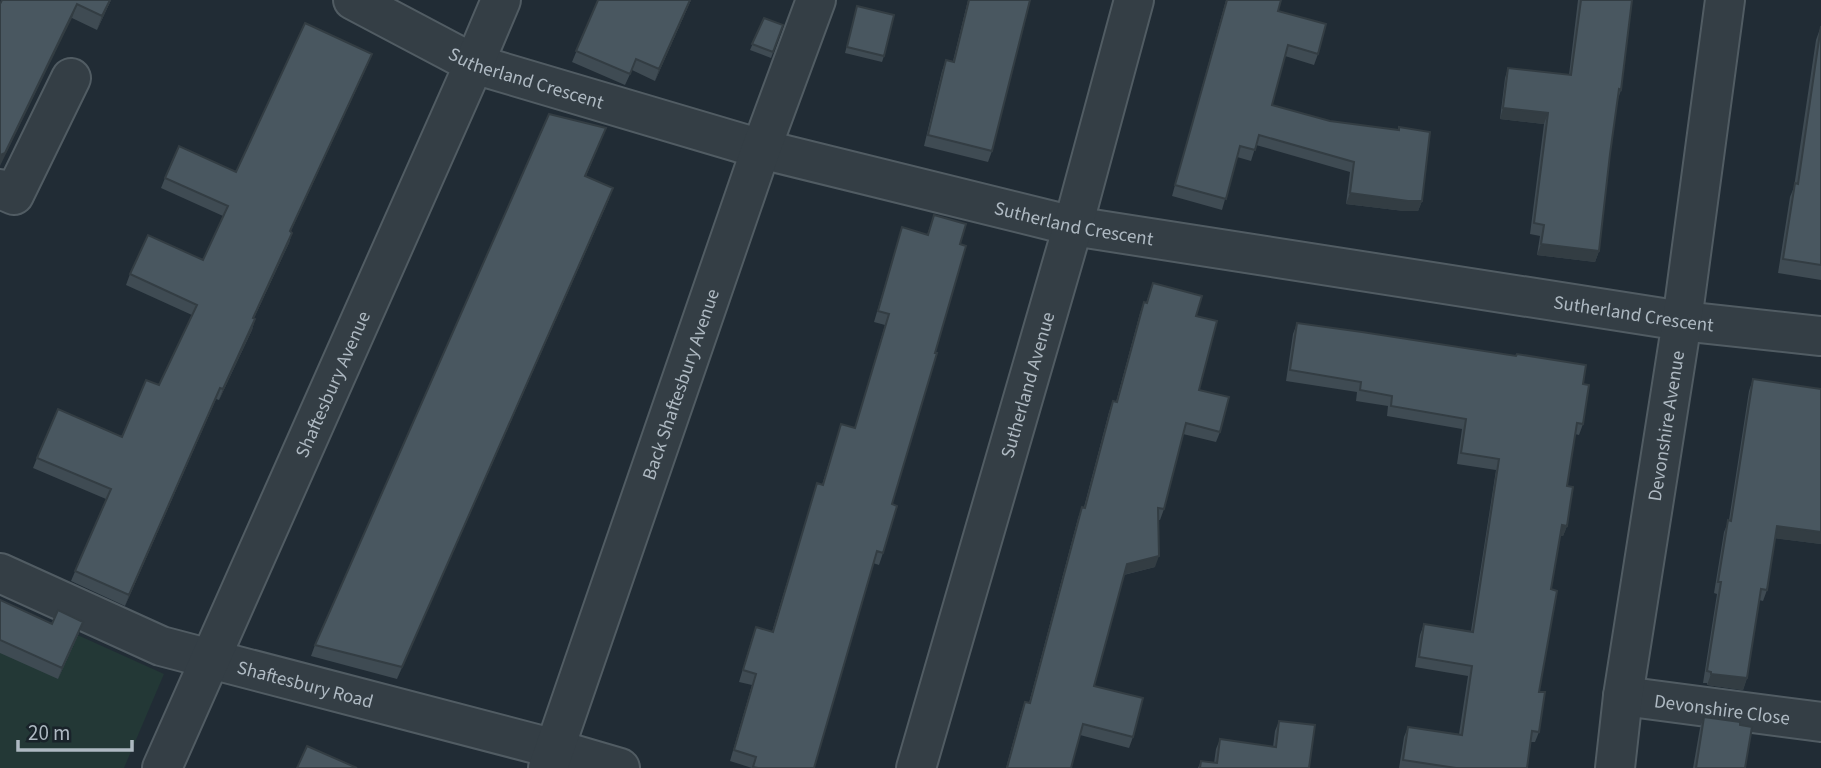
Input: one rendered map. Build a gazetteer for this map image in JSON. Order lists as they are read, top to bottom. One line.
{"streets":{"street":["Sutherland Crescent","Back Shaftesbury Avenue","Shaftesbury Avenue","Sutherland Avenue","Devonshire Avenue","Shaftesbury Road","Devonshire Close"]},"crossings":[["Sutherland Crescent","Back Shaftesbury Avenue"],["Sutherland Crescent","Shaftesbury Avenue"],["Sutherland Crescent","Sutherland Avenue"],["Sutherland Crescent","Devonshire Avenue"],["Back Shaftesbury Avenue","Shaftesbury Road"],["Shaftesbury Avenue","Shaftesbury Road"],["Devonshire Avenue","Devonshire Close"]],"scale_bar":"20 m"}
